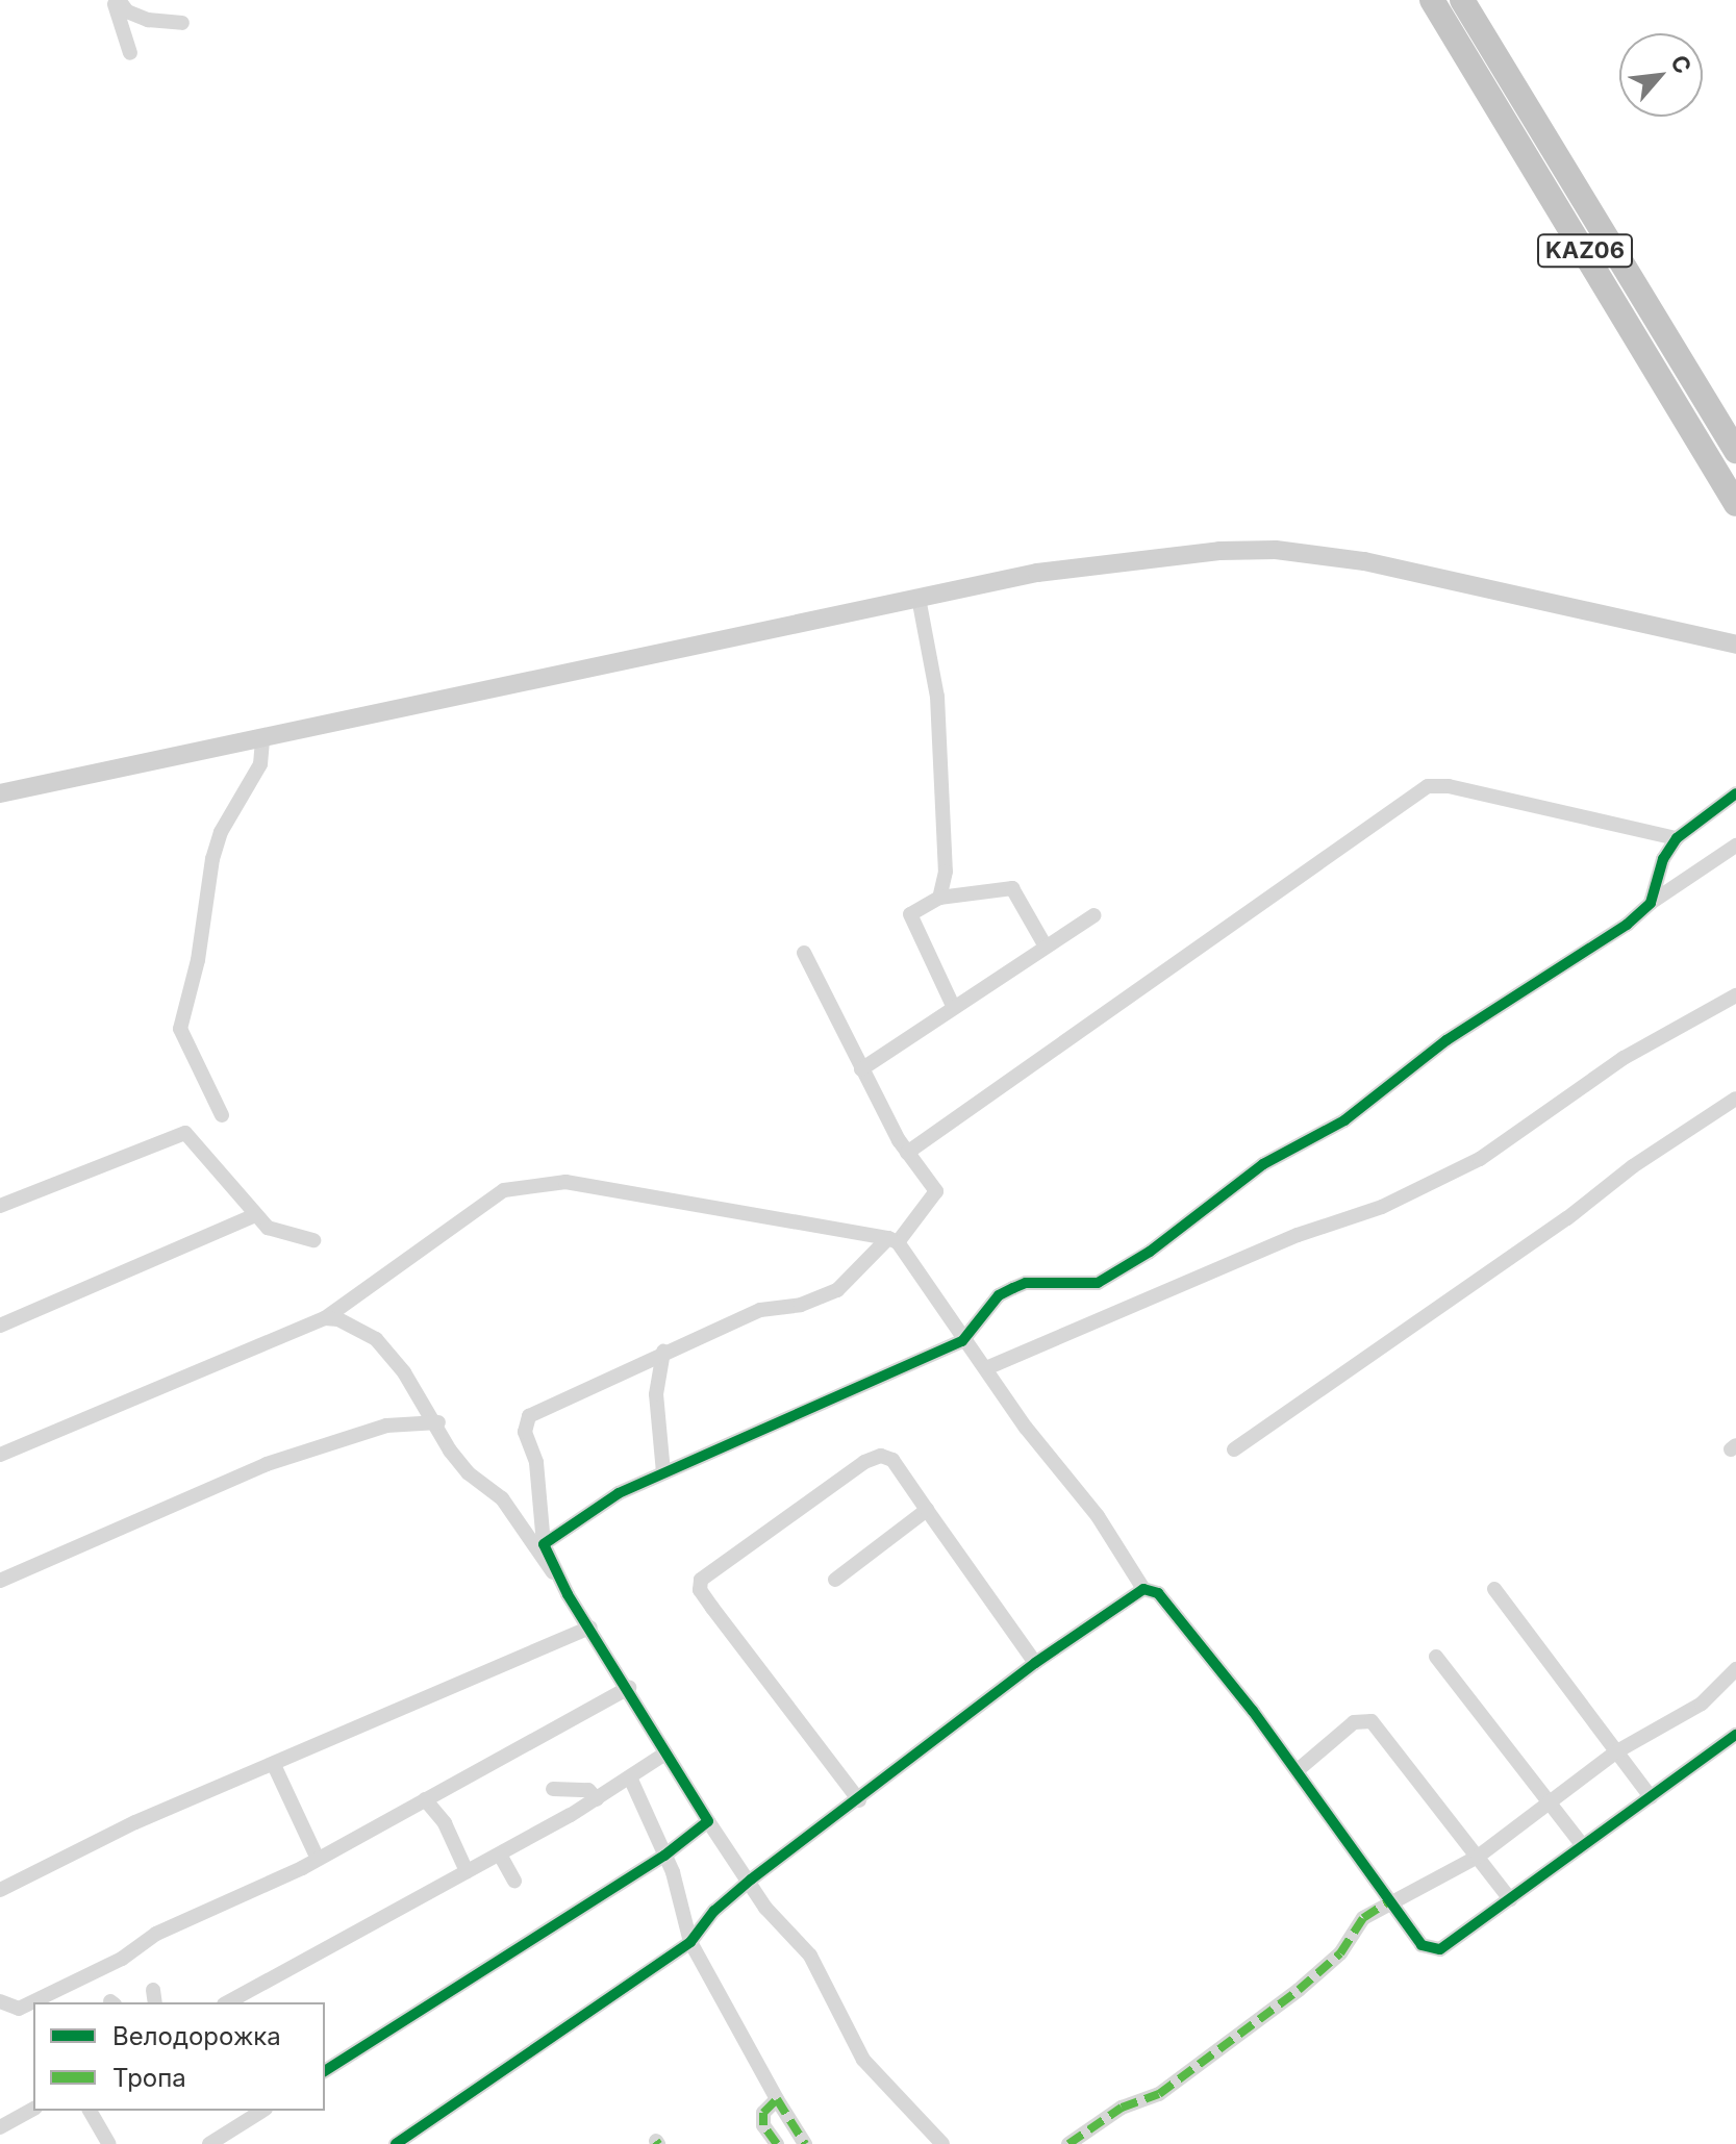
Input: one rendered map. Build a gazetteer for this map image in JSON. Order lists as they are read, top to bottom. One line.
{"streets":{"highway":["KАZ06"]},"legend":["Велодорожка","Тропа"],"north":"top right"}
